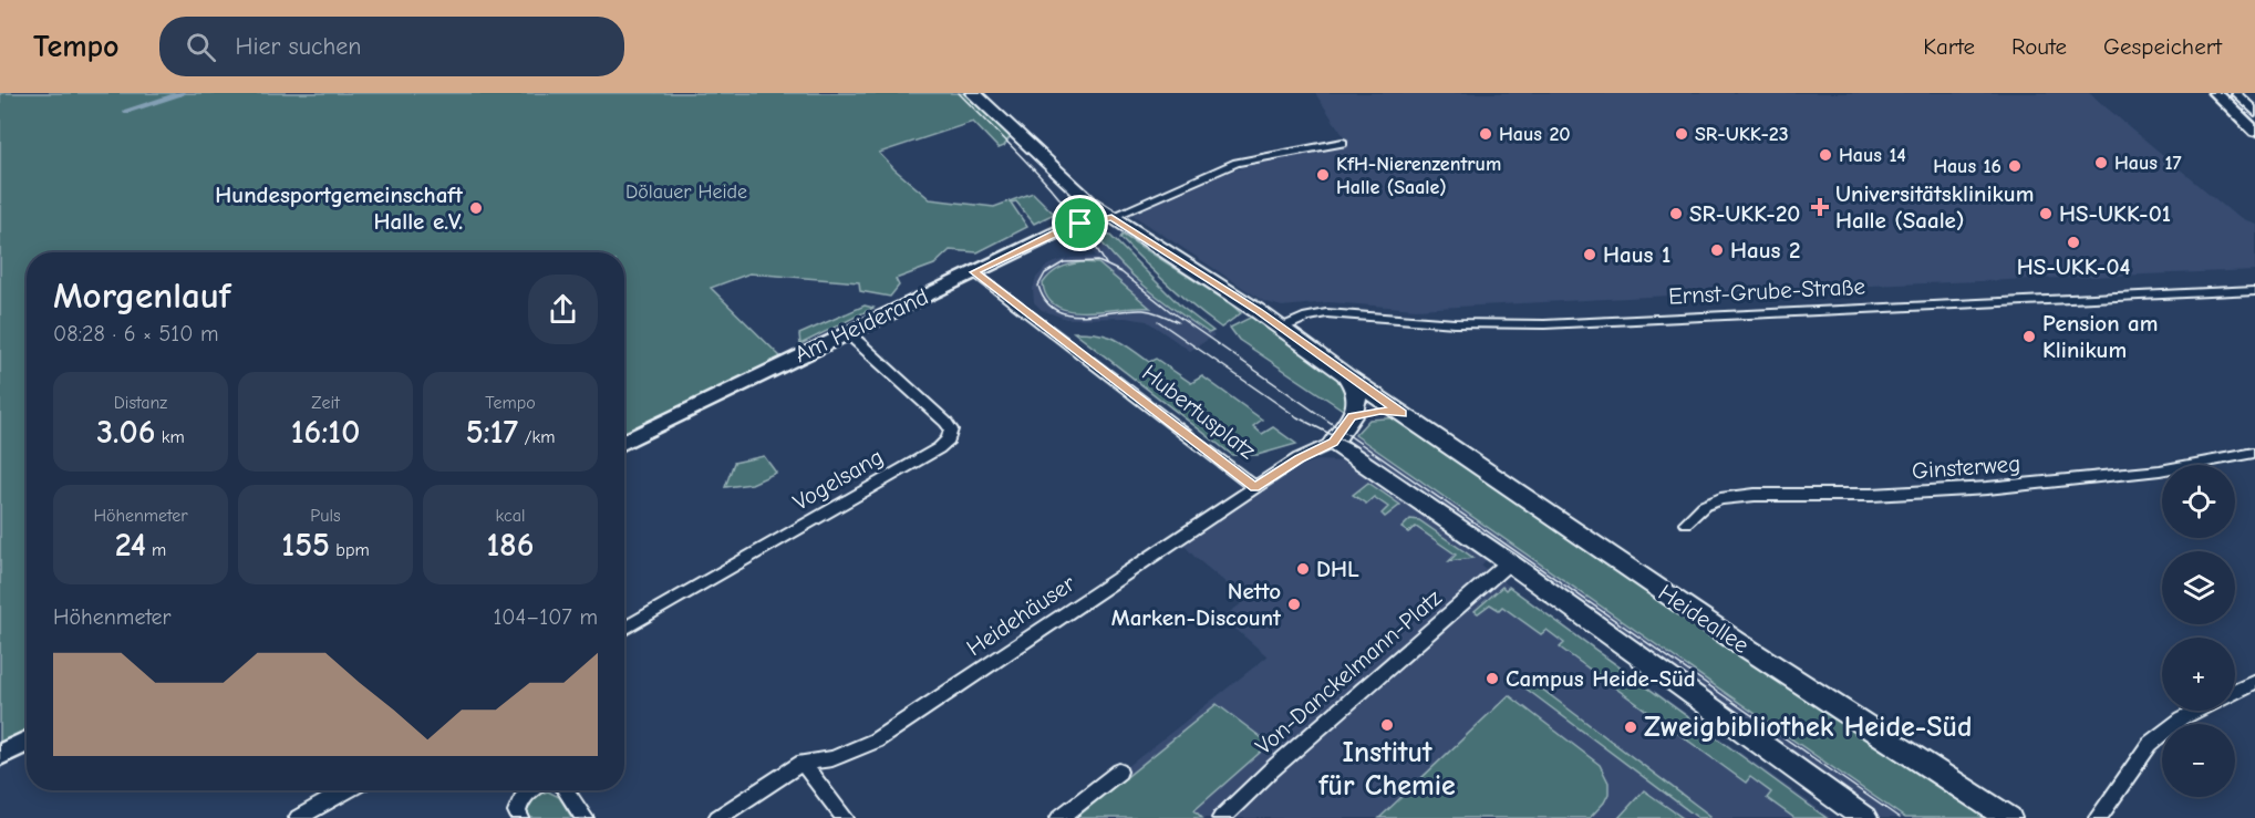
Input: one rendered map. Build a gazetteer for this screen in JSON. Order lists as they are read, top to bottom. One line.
{"streets":{"main road":["Heideallee"],"street":["Ernst-Grube-Straße","Am Heiderand","Hubertusplatz","Ginsterweg","Vogelsang","Heidehäuser","Von-Danckelmann-Platz"]},"crossings":[["Am Heiderand","Hubertusplatz"],["Am Heiderand","Vogelsang"],["Hubertusplatz","Heidehäuser"]],"parks":["Dölauer Heide"],"places":{"other":["Haus 20","SR-UKK-23","Haus 14","Haus 17","Haus 16","KfH-Nierenzentrum Halle (Saale)","Hundesportgemeinschaft Halle e.V.","SR-UKK-20","HS-UKK-01","HS-UKK-04","Haus 2","Haus 1","Pension am Klinikum","DHL","Netto Marken-Discount","Campus Heide-Süd","Institut für Chemie","Zweigbibliothek Heide-Süd"],"health":["Universitätsklinikum Halle (Saale)"]},"page":{"header":"Tempo","search":"Hier suchen","nav":["Karte","Route","Gespeichert"],"heading":["Morgenlauf","08:28 · 6 × 510 m"],"stats":[["Distanz","3.06 km"],["Zeit","16:10"],["Tempo","5:17 /km"],["Höhenmeter","24 m"],["Puls","155 bpm"],["kcal","186"]],"map_buttons":["+","−"],"chart":["Höhenmeter","104–107 m"]}}
